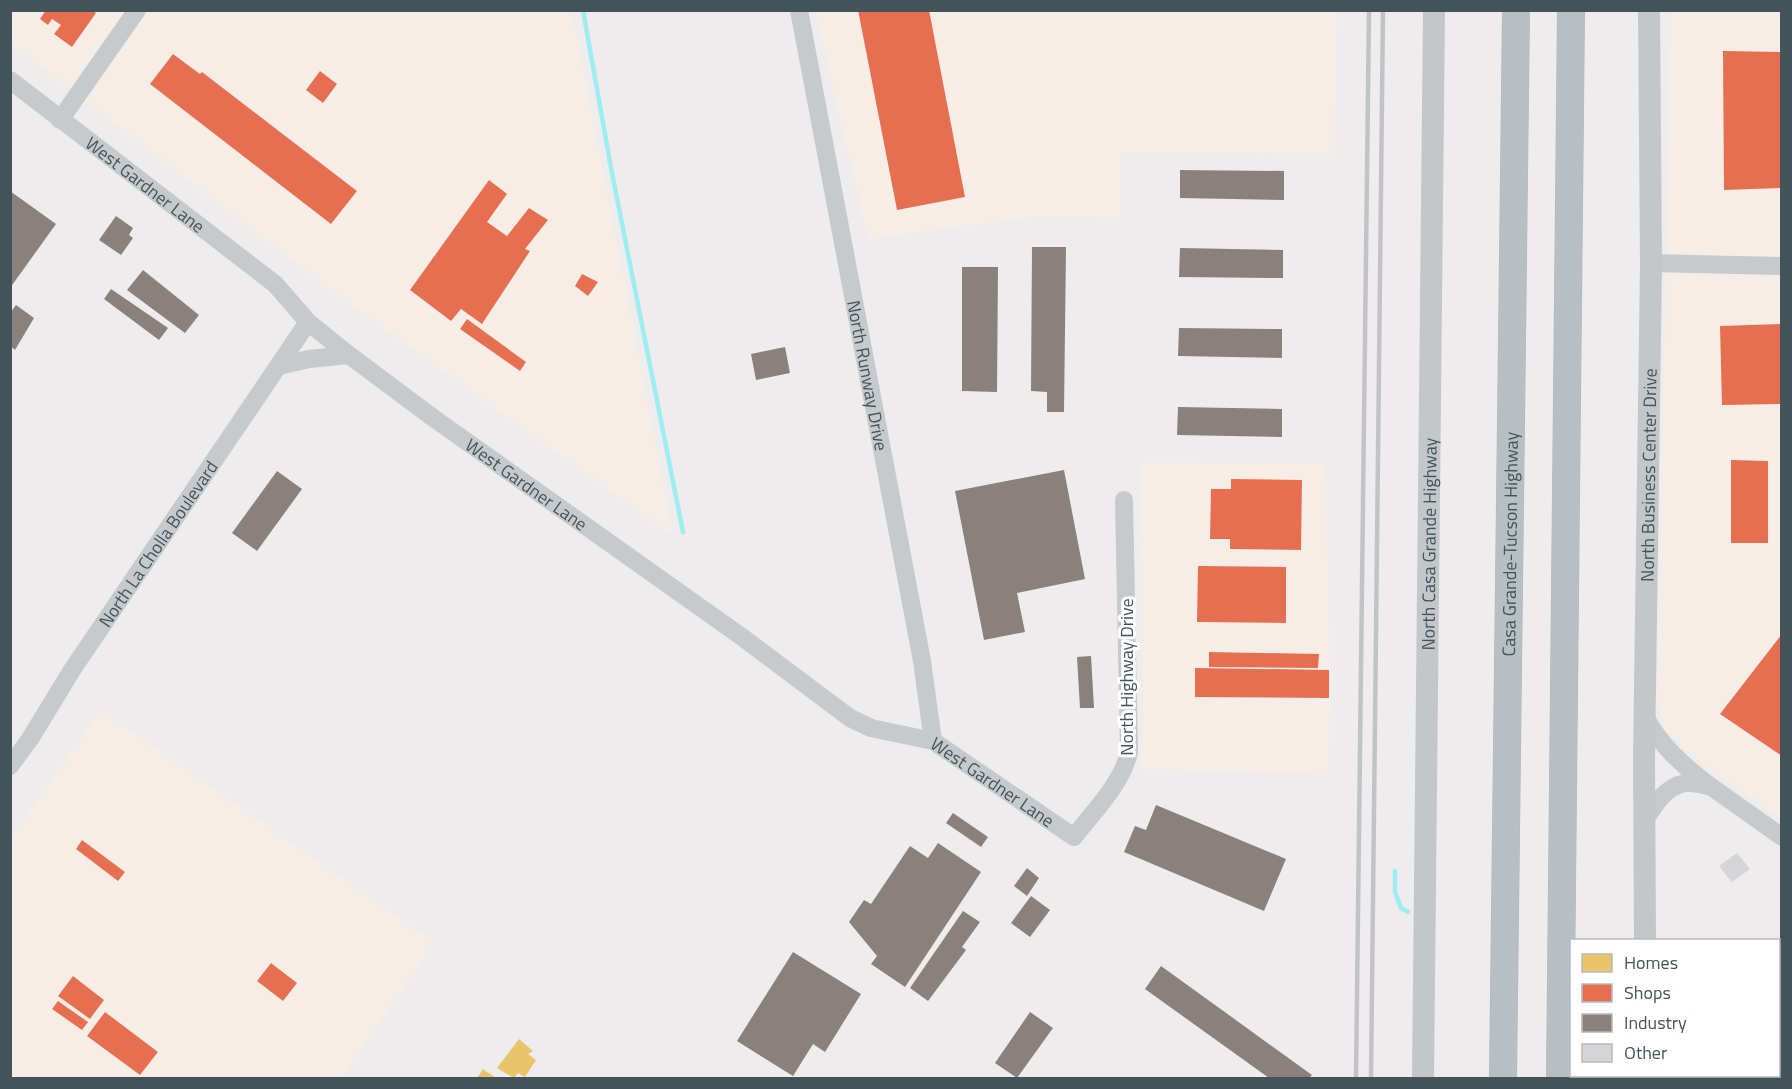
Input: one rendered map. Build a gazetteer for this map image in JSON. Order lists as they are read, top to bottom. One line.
{"streets":{"highway":["Casa Grande-Tucson Highway"],"main road":["North Business Center Drive","North Casa Grande Highway"],"street":["West Gardner Lane","North Runway Drive","North La Cholla Boulevard","North Highway Drive"]},"crossings":[["West Gardner Lane","North Runway Drive"],["West Gardner Lane","North La Cholla Boulevard"],["West Gardner Lane","North Highway Drive"]],"legend":["Homes","Shops","Industry","Other"]}
